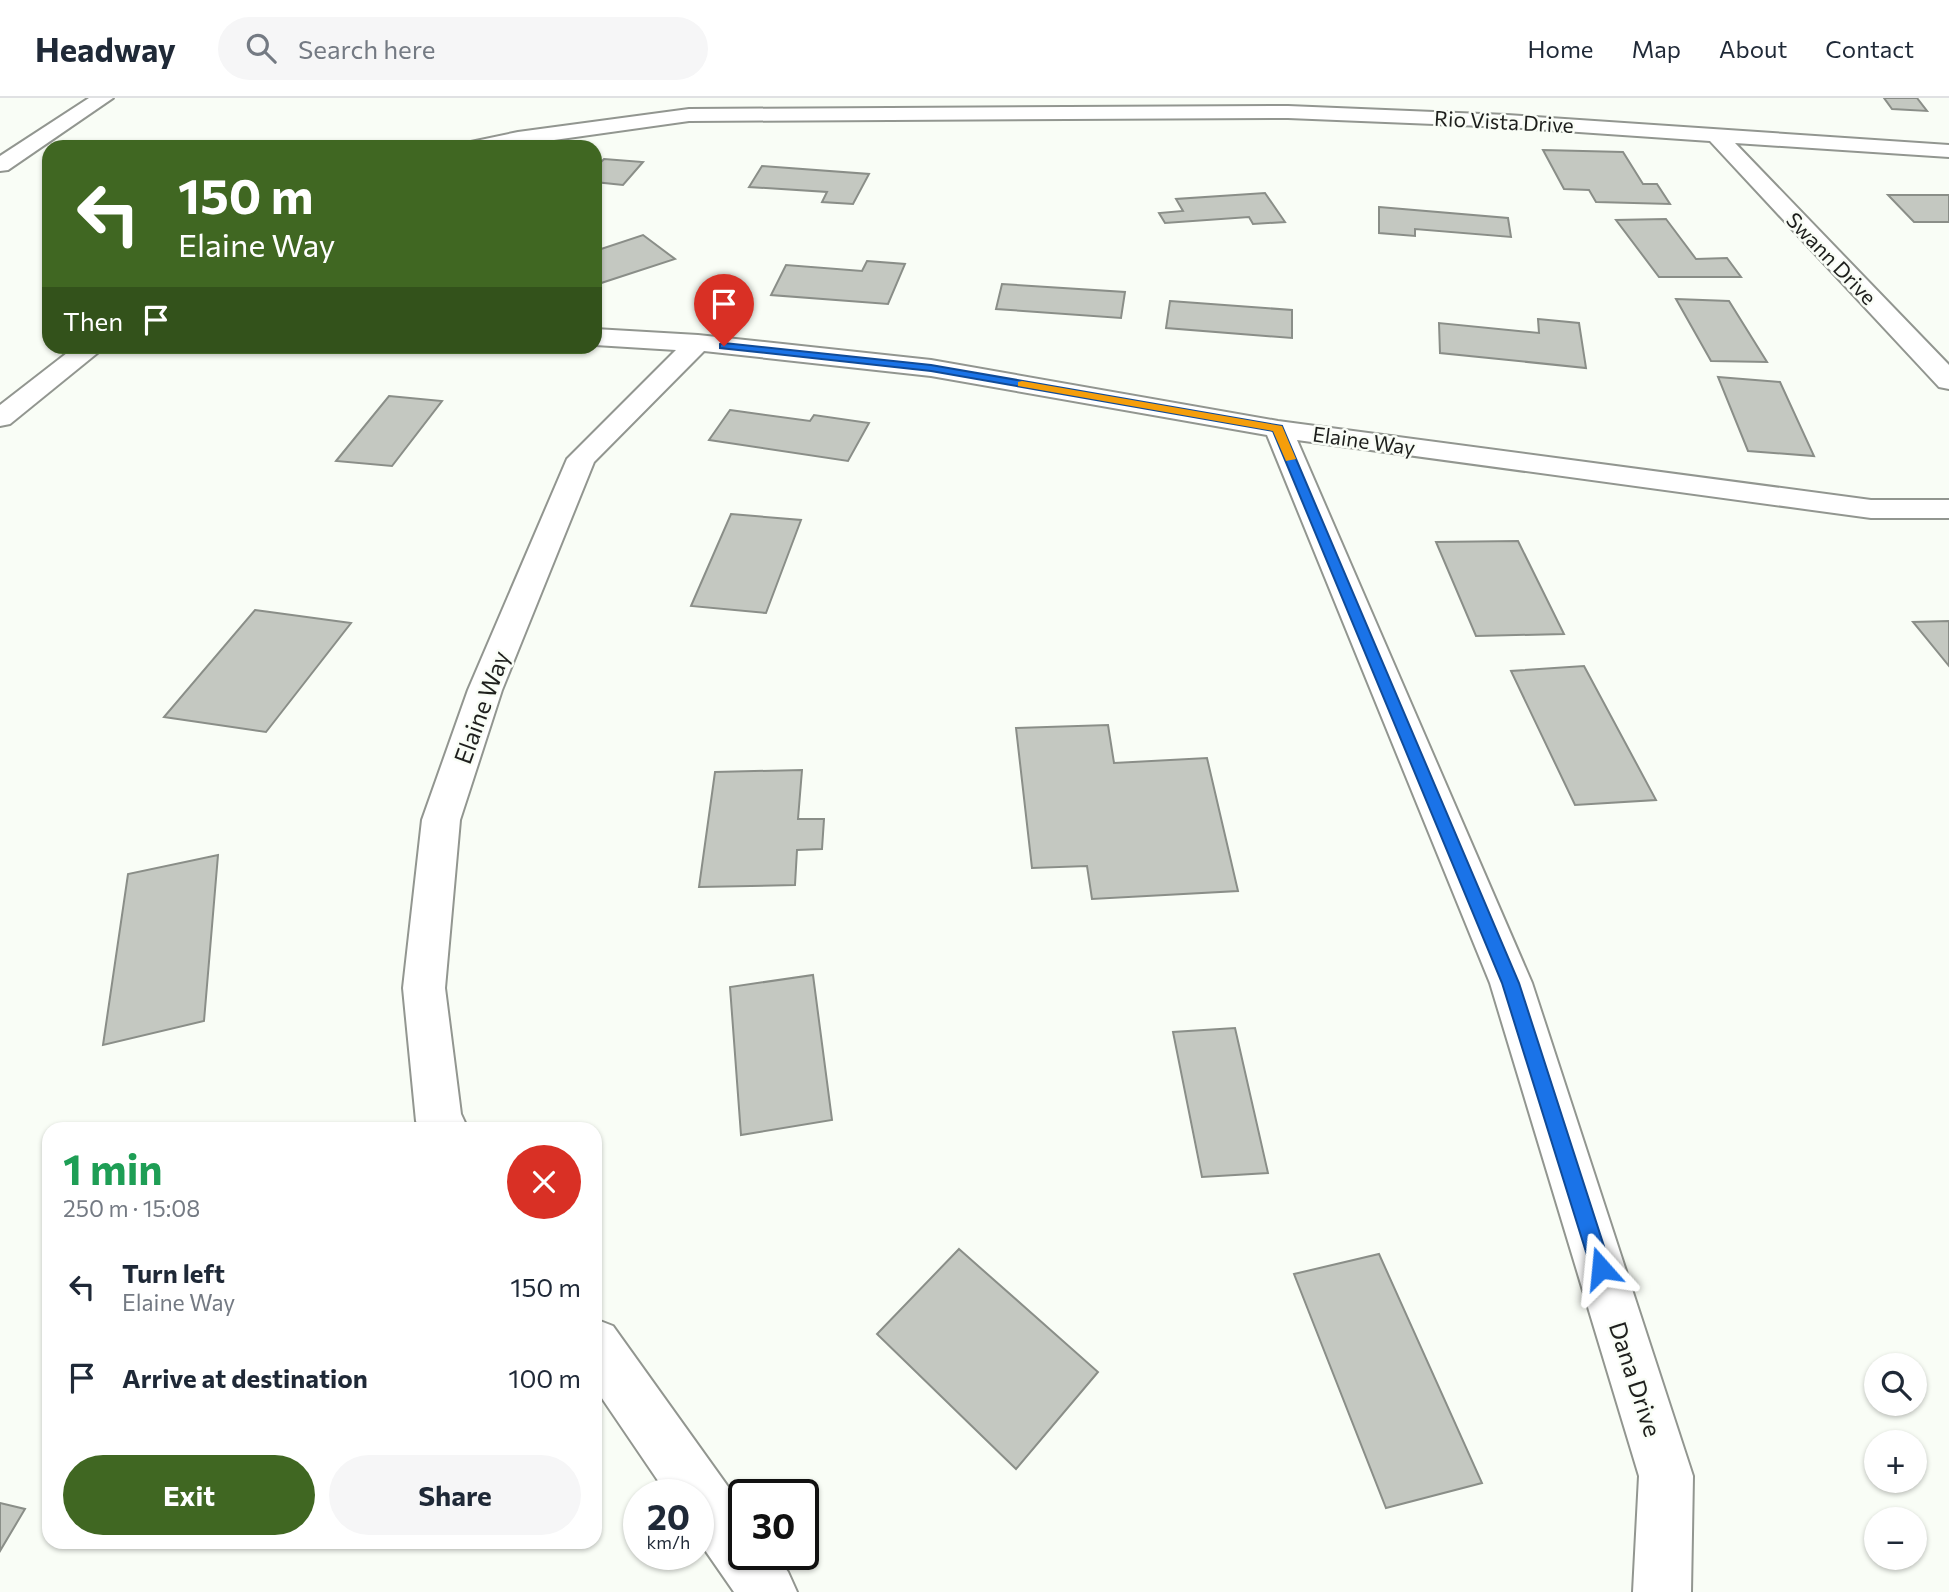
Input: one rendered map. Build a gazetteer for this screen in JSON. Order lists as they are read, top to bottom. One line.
{"streets":{"street":["Rio Vista Drive","Swann Drive","Elaine Way","Dana Drive"]},"crossings":[["Rio Vista Drive","Swann Drive"],["Elaine Way","Dana Drive"]],"page":{"header":"Headway","search":"Search here","nav":["Home","Map","About","Contact"],"turn":["150 m","Elaine Way"],"then":"Then","heading":["1 min","250 m · 15:08"],"list":[{"name":"Turn left","note":"Elaine Way","value":"150 m"},{"name":"Arrive at destination","value":"100 m"}],"map_buttons":["+","−"],"buttons":["Exit","Share"],"speed":"20 km/h","limit":"30"}}
